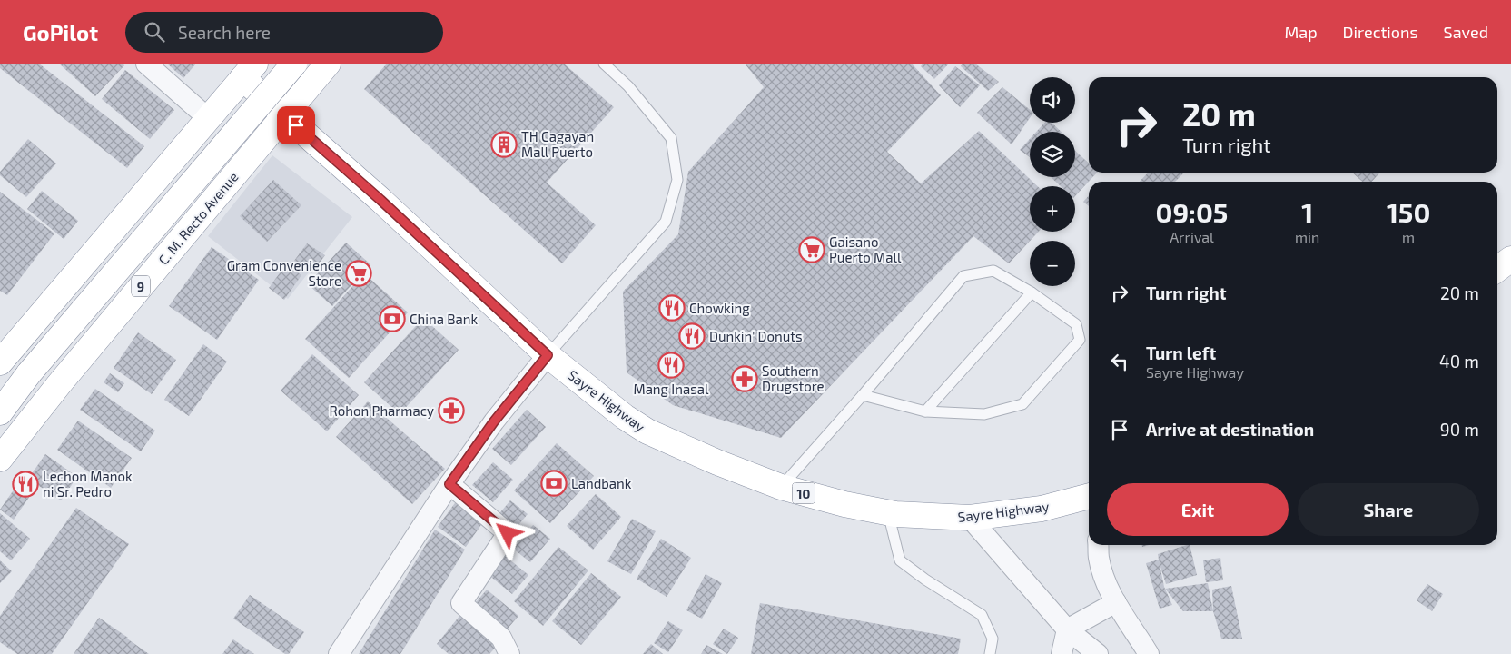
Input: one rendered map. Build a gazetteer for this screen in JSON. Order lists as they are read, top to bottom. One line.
{"streets":{"highway":["C. M. Recto Avenue","9","Sayre Highway","10"]},"crossings":[["C. M. Recto Avenue","Sayre Highway"]],"places":{"building":["TH Cagayan Mall Puerto"],"supermarket":["Gaisano Puerto Mall","Gram Convenience Store"],"restaurant":["Chowking","Dunkin' Donuts","Mang Inasal","Lechon Manok ni Sr. Pedro"],"bank":["China Bank","Landbank"],"pharmacy":["Southern Drugstore","Rohon Pharmacy"]},"page":{"header":"GoPilot","search":"Search here","nav":["Map","Directions","Saved"],"map_buttons":["+","−"],"turn":["20 m","Turn right"],"eta":["09:05","Arrival","1","min","150","m"],"list":[{"name":"Turn right","value":"20 m"},{"name":"Turn left","note":"Sayre Highway","value":"40 m"},{"name":"Arrive at destination","value":"90 m"}],"buttons":["Exit","Share"]}}
